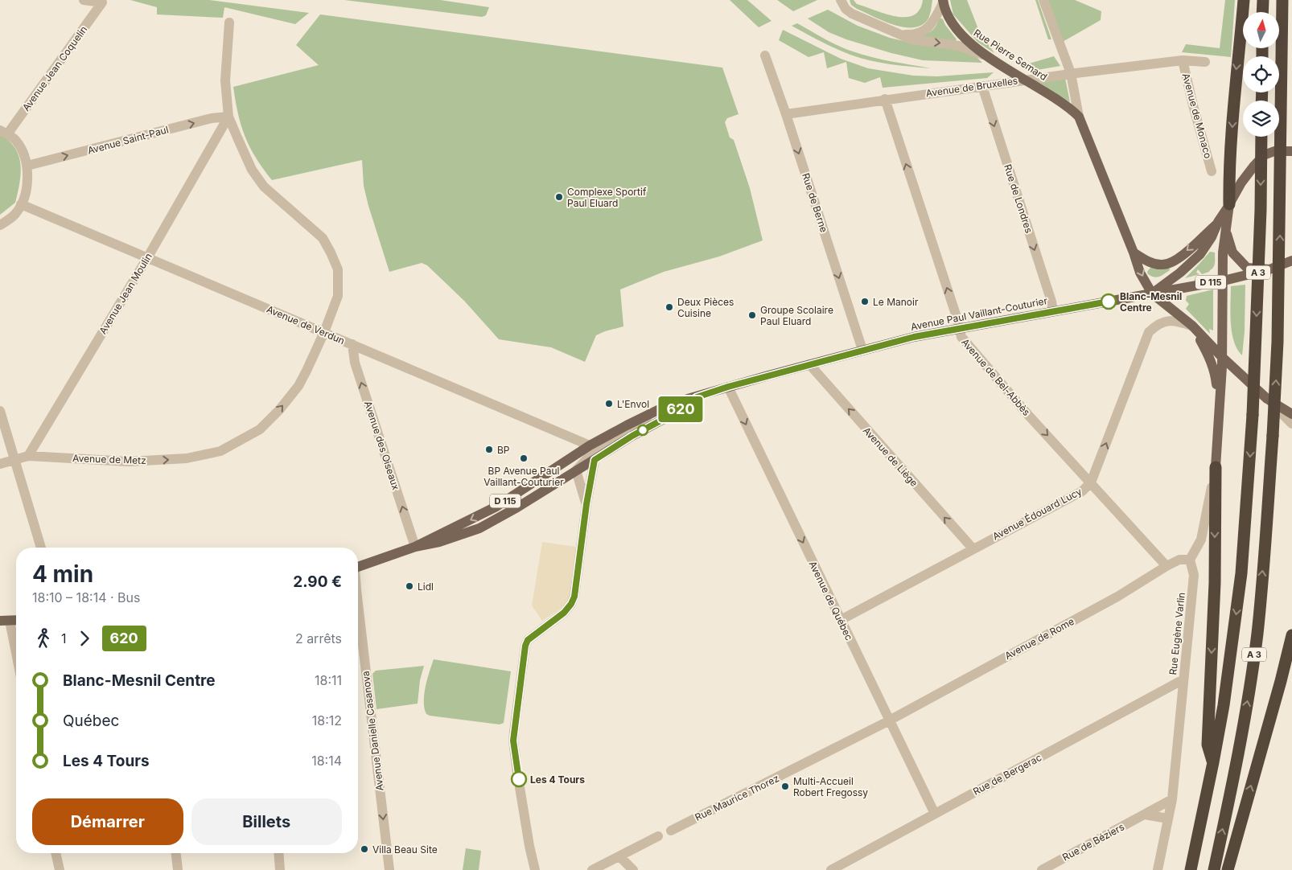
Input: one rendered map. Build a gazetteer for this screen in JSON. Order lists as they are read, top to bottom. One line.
{"streets":{"highway":["A 3"],"main road":["Rue Pierre Semard","D 115","Avenue Paul Vaillant-Couturier"],"street":["Avenue Jean Coquelin","Avenue de Bruxelles","Avenue de Monaco","Avenue Saint-Paul","Rue de Londres","Rue de Berne","Avenue Jean Moulin","Avenue de Verdun","Avenue de Bel-Abbès","Avenue des Oiseaux","Avenue de Liège","Avenue de Metz","Avenue Édouard Lucy","Avenue de Québec","Rue Eugène Varlin","Avenue de Rome","Avenue Danielle Casanova","Rue de Bergerac","Rue Maurice Thorez","Rue de Béziers"]},"crossings":[["Rue Pierre Semard","Avenue de Bruxelles"],["Rue Pierre Semard","Avenue Paul Vaillant-Couturier"],["Avenue de Bruxelles","Avenue de Monaco"],["Avenue de Bruxelles","Rue de Londres"],["Avenue de Bruxelles","Rue de Berne"],["Avenue de Bruxelles","Avenue de Bel-Abbès"],["Avenue Saint-Paul","Avenue Jean Moulin"],["Avenue Saint-Paul","Avenue de Metz"],["Rue de Londres","Avenue Paul Vaillant-Couturier"],["Rue de Berne","Avenue Paul Vaillant-Couturier"],["Avenue Jean Moulin","Avenue de Verdun"],["Avenue Jean Moulin","Avenue de Metz"],["Avenue Paul Vaillant-Couturier","Avenue de Verdun"],["Avenue Paul Vaillant-Couturier","Avenue de Bel-Abbès"],["Avenue Paul Vaillant-Couturier","Avenue des Oiseaux"],["Avenue Paul Vaillant-Couturier","Avenue de Liège"],["Avenue Paul Vaillant-Couturier","Avenue de Québec"],["Avenue de Verdun","Avenue des Oiseaux"],["Avenue de Verdun","Avenue de Metz"],["Avenue de Bel-Abbès","Avenue Édouard Lucy"],["Avenue de Bel-Abbès","Avenue de Rome"],["Avenue de Liège","Avenue Édouard Lucy"],["Avenue Édouard Lucy","Avenue de Québec"],["Avenue de Québec","Avenue de Rome"],["Avenue de Québec","Rue de Bergerac"],["Avenue de Québec","Rue Maurice Thorez"],["Rue Eugène Varlin","Avenue de Rome"],["Rue Eugène Varlin","Rue de Bergerac"],["Rue Eugène Varlin","Rue de Béziers"],["Avenue de Rome","Rue Maurice Thorez"]],"one_way":["Avenue Saint-Paul","Rue de Londres","Rue de Berne","Avenue des Oiseaux","Avenue de Liège","Avenue de Metz","Avenue Édouard Lucy","Avenue de Québec","Avenue Danielle Casanova"],"places":["Complexe Sportif Paul Eluard","Le Manoir","Blanc-Mesnil Centre","Deux Pièces Cuisine","Groupe Scolaire Paul Eluard","L'Envol","BP","BP Avenue Paul Vaillant-Couturier","Lidl","Les 4 Tours","Multi-Accueil Robert Fregossy","Villa Beau Site"],"lines":["bus line 620"],"north":"top","page":{"on_map":"620","heading":["4 min","18:10 – 18:14 · Bus","2.90 €"],"legs":["1","620","2 arrêts"],"list":[{"name":"Blanc-Mesnil Centre","value":"18:11"},{"name":"Québec","value":"18:12"},{"name":"Les 4 Tours","value":"18:14"}],"buttons":["Démarrer","Billets"]}}
